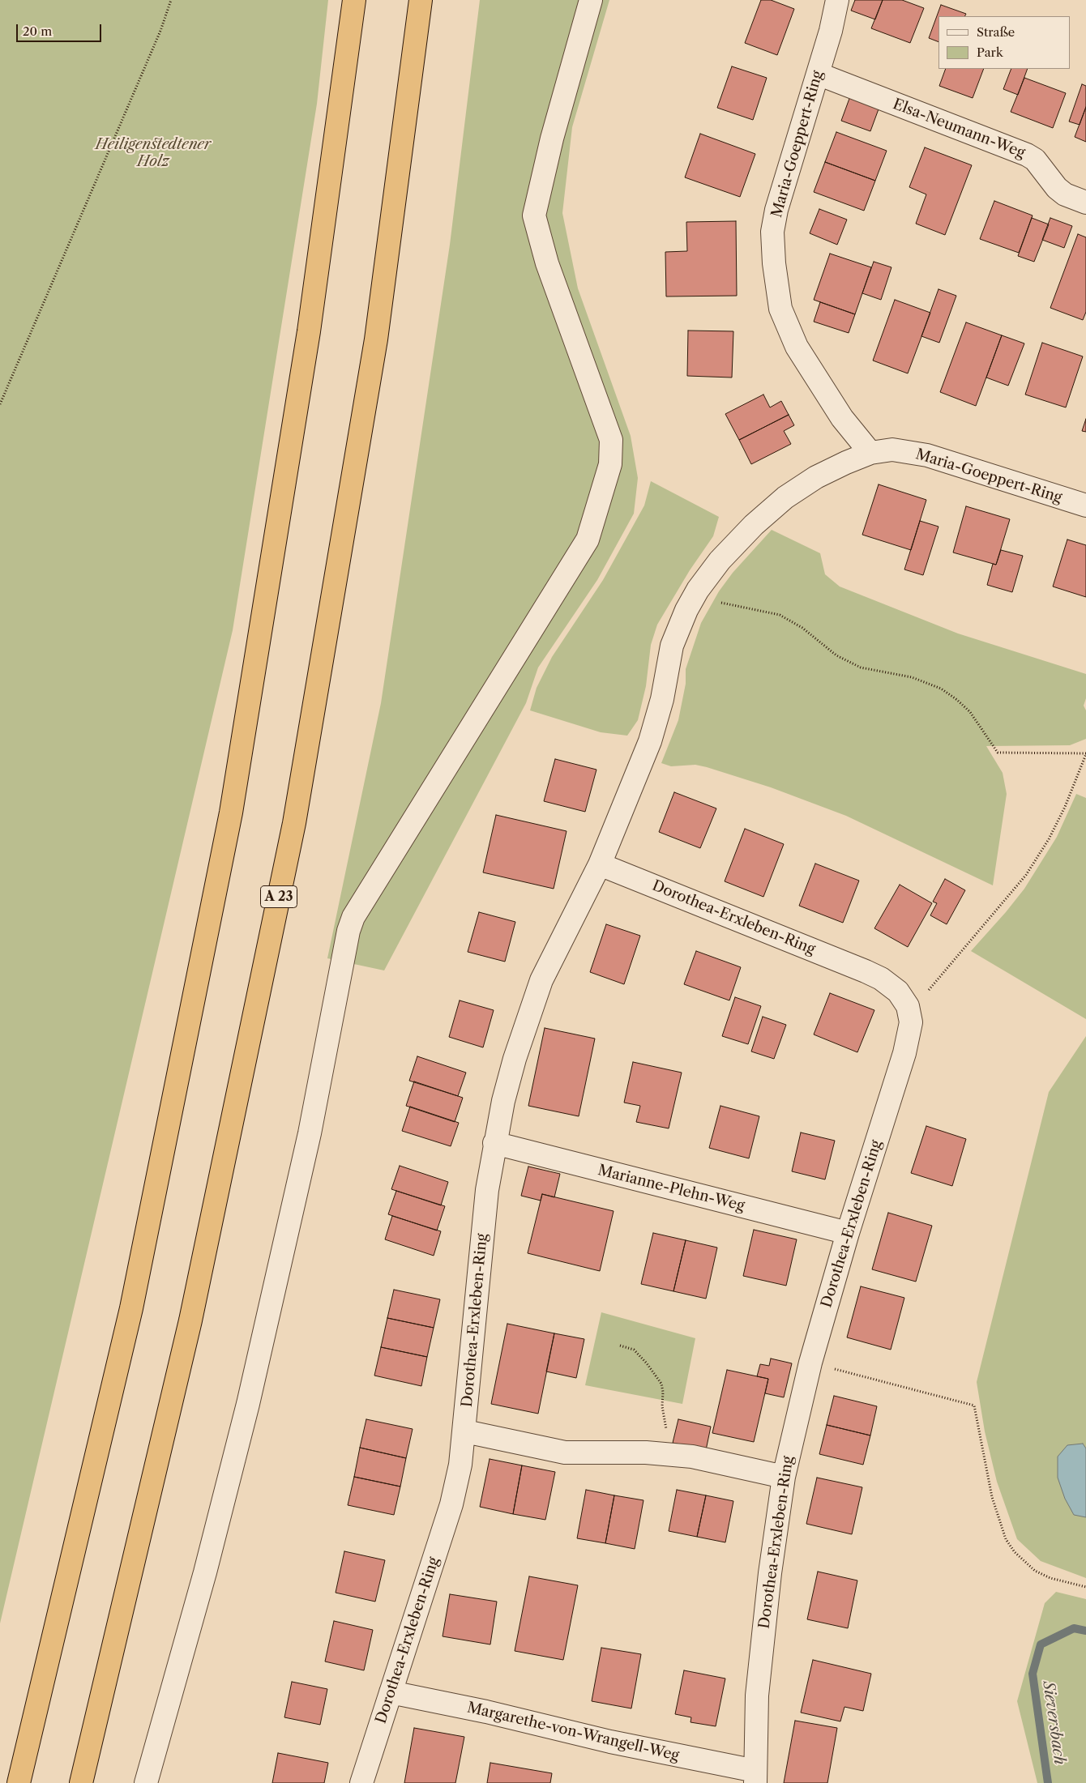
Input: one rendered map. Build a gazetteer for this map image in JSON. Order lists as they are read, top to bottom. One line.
{"streets":{"highway":["A 23"],"street":["Elsa-Neumann-Weg","Maria-Goeppert-Ring","Dorothea-Erxleben-Ring","Marianne-Plehn-Weg","Margarethe-von-Wrangell-Weg"]},"crossings":[["Elsa-Neumann-Weg","Maria-Goeppert-Ring"],["Maria-Goeppert-Ring","Dorothea-Erxleben-Ring"],["Dorothea-Erxleben-Ring","Marianne-Plehn-Weg"],["Dorothea-Erxleben-Ring","Margarethe-von-Wrangell-Weg"]],"water":["Sieversbach"],"parks":["Heiligenstedtener Holz"],"legend":["Straße","Park"],"scale_bar":"20 m"}
